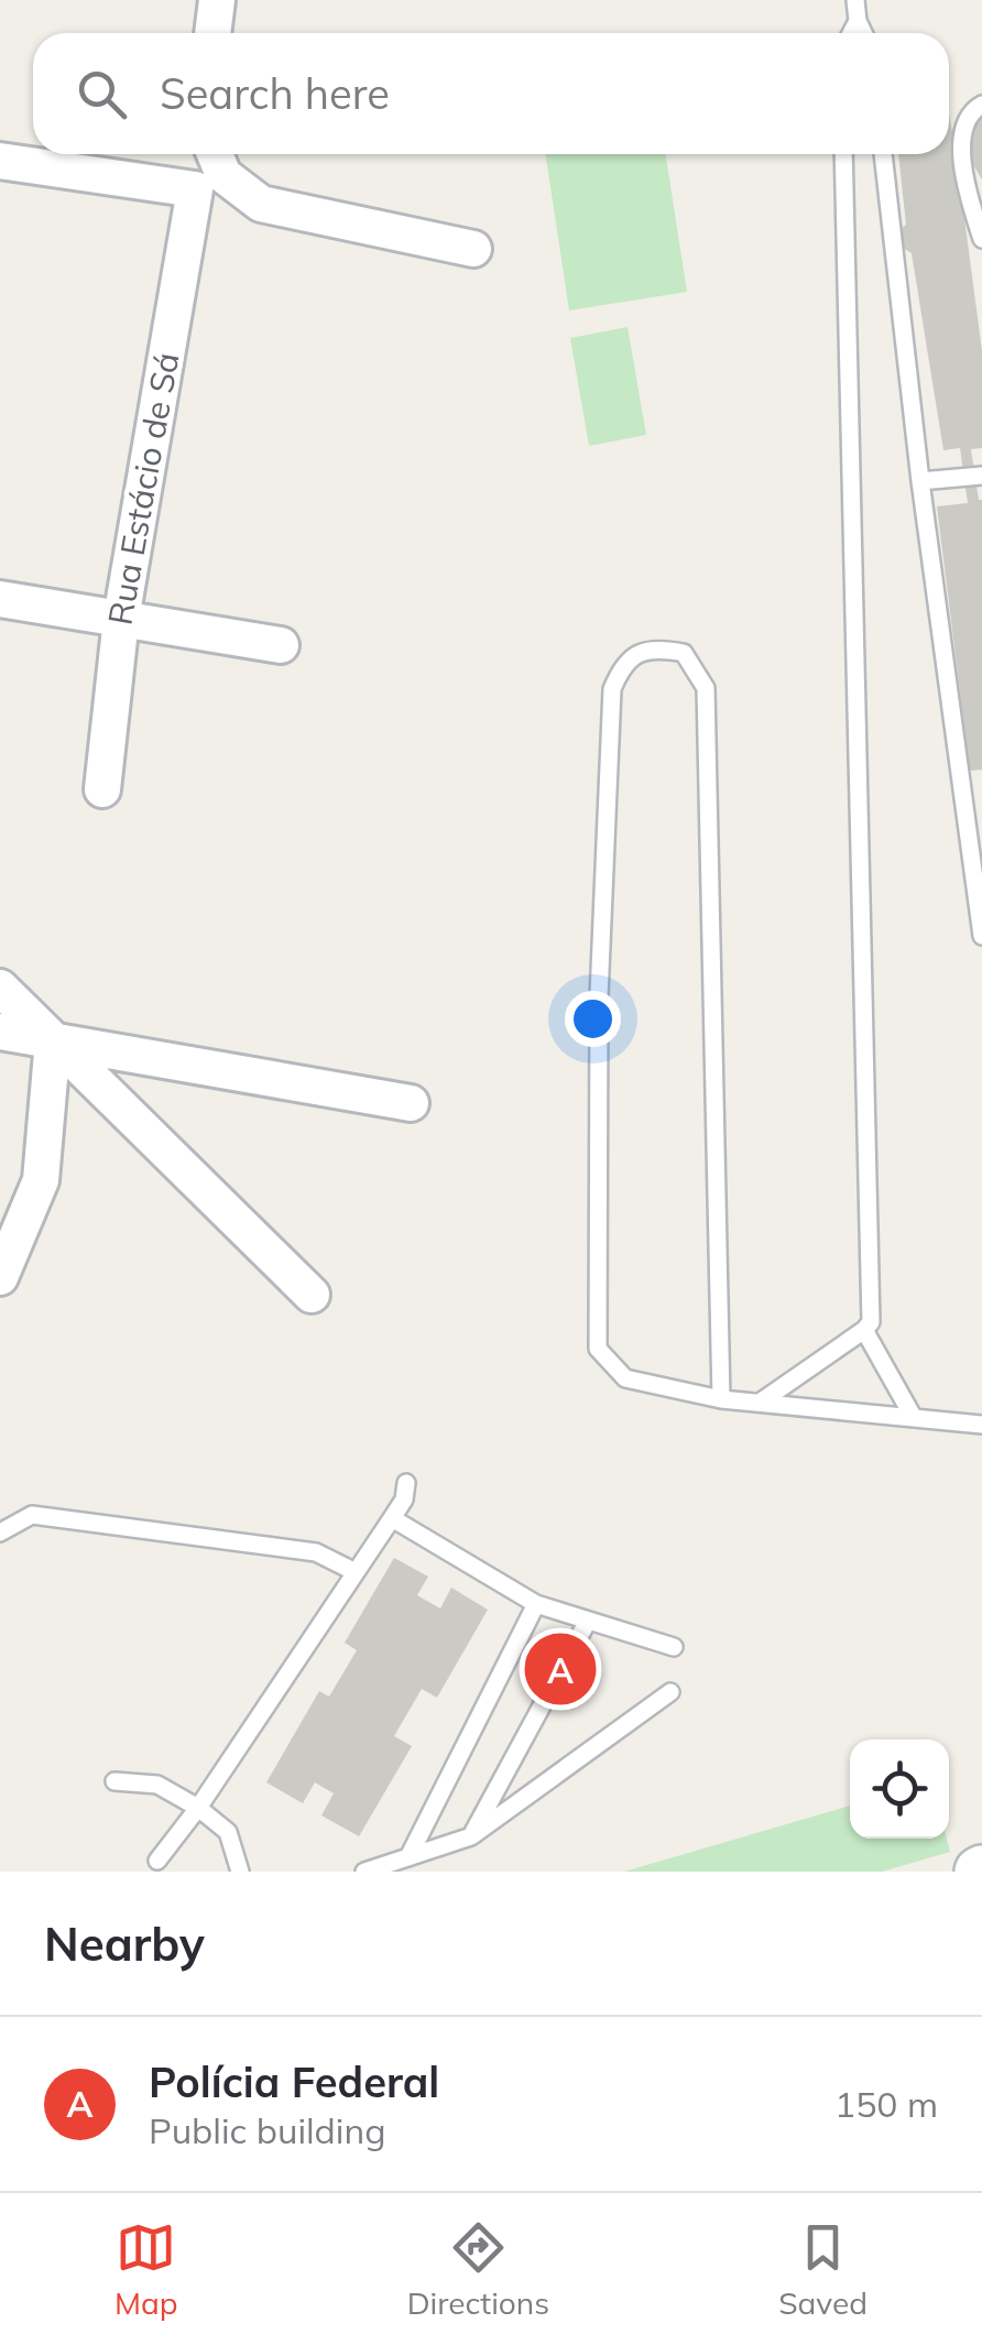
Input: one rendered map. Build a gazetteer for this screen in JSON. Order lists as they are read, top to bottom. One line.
{"streets":{"street":["Rua Estácio de Sá"]},"page":{"search":"Search here","pins":"A","heading":"Nearby","list":[{"mark":"A","name":"Polícia Federal","note":"Public building","value":"150 m"}],"nav":["Map","Directions","Saved"]}}
